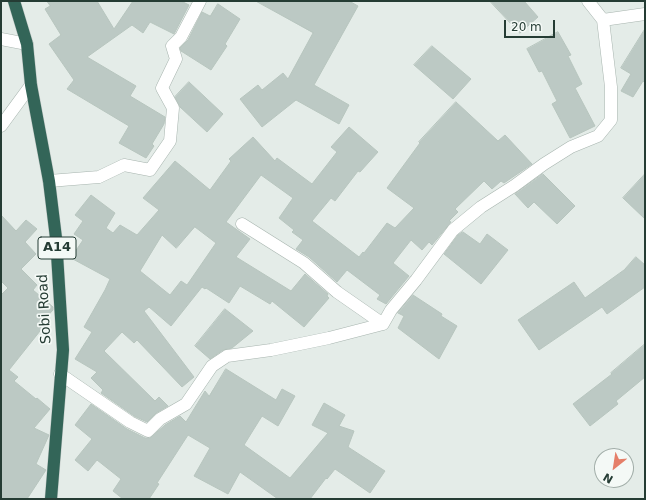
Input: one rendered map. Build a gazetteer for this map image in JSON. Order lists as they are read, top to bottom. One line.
{"streets":{"highway":["A14","Sobi Road"]},"scale_bar":"20 m","north":"bottom left"}
